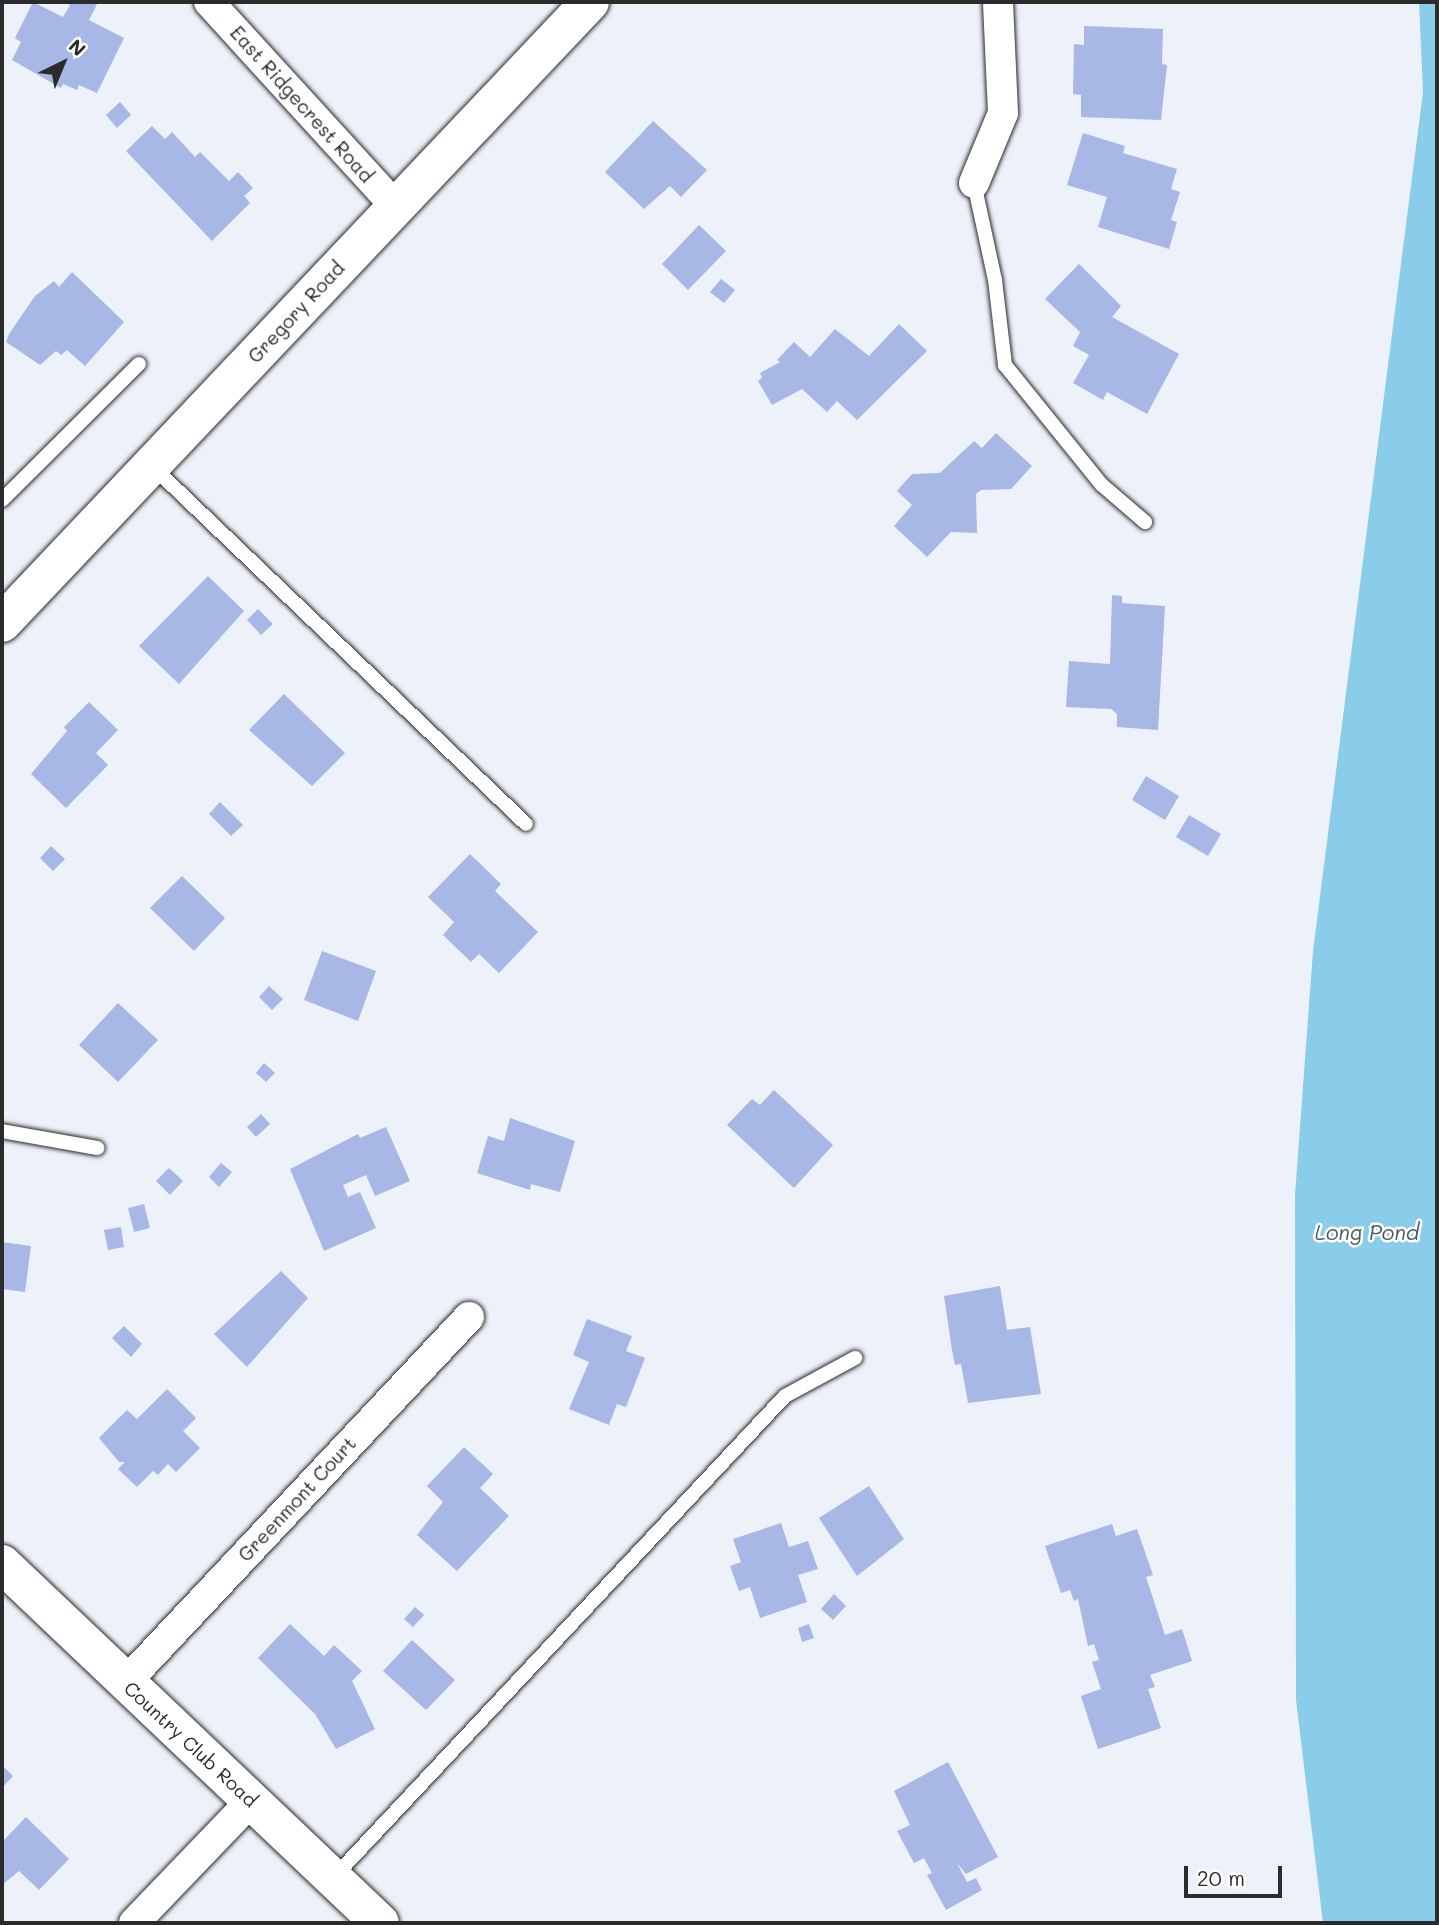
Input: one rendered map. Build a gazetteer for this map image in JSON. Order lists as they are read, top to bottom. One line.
{"streets":{"street":["East Ridgecrest Road","Gregory Road","Greenmont Court","Country Club Road"]},"crossings":[["East Ridgecrest Road","Gregory Road"],["Greenmont Court","Country Club Road"]],"water":["Long Pond"],"scale_bar":"20 m","north":"top right"}
